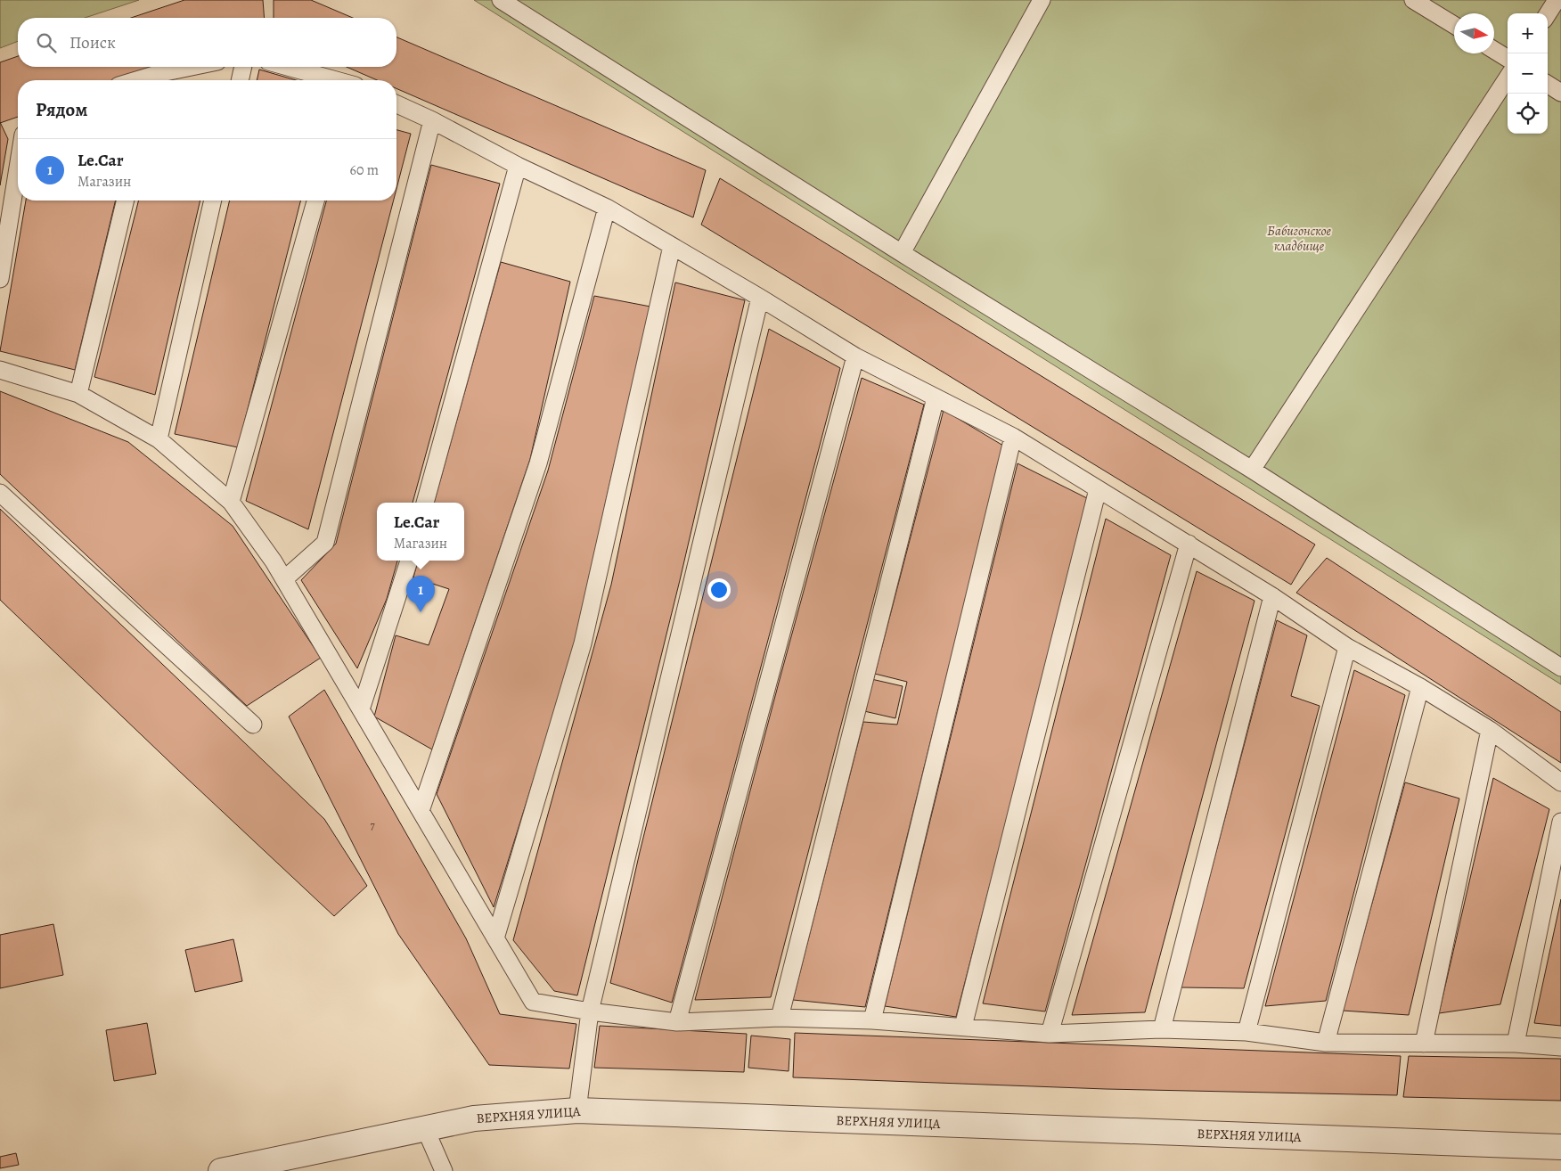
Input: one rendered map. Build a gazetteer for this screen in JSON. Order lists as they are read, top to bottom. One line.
{"streets":{"street":["ВЕРХНЯЯ УЛИЦА"]},"parks":["Бабигонское кладбище"],"house_numbers":["7"],"north":"right","page":{"map_buttons":["+","−"],"search":"Поиск","heading":"Рядом","list":[{"mark":"1","name":"Le.Car","note":"Магазин","value":"60 m"}],"popup":["Le.Car","Магазин"],"pins":"1"}}
